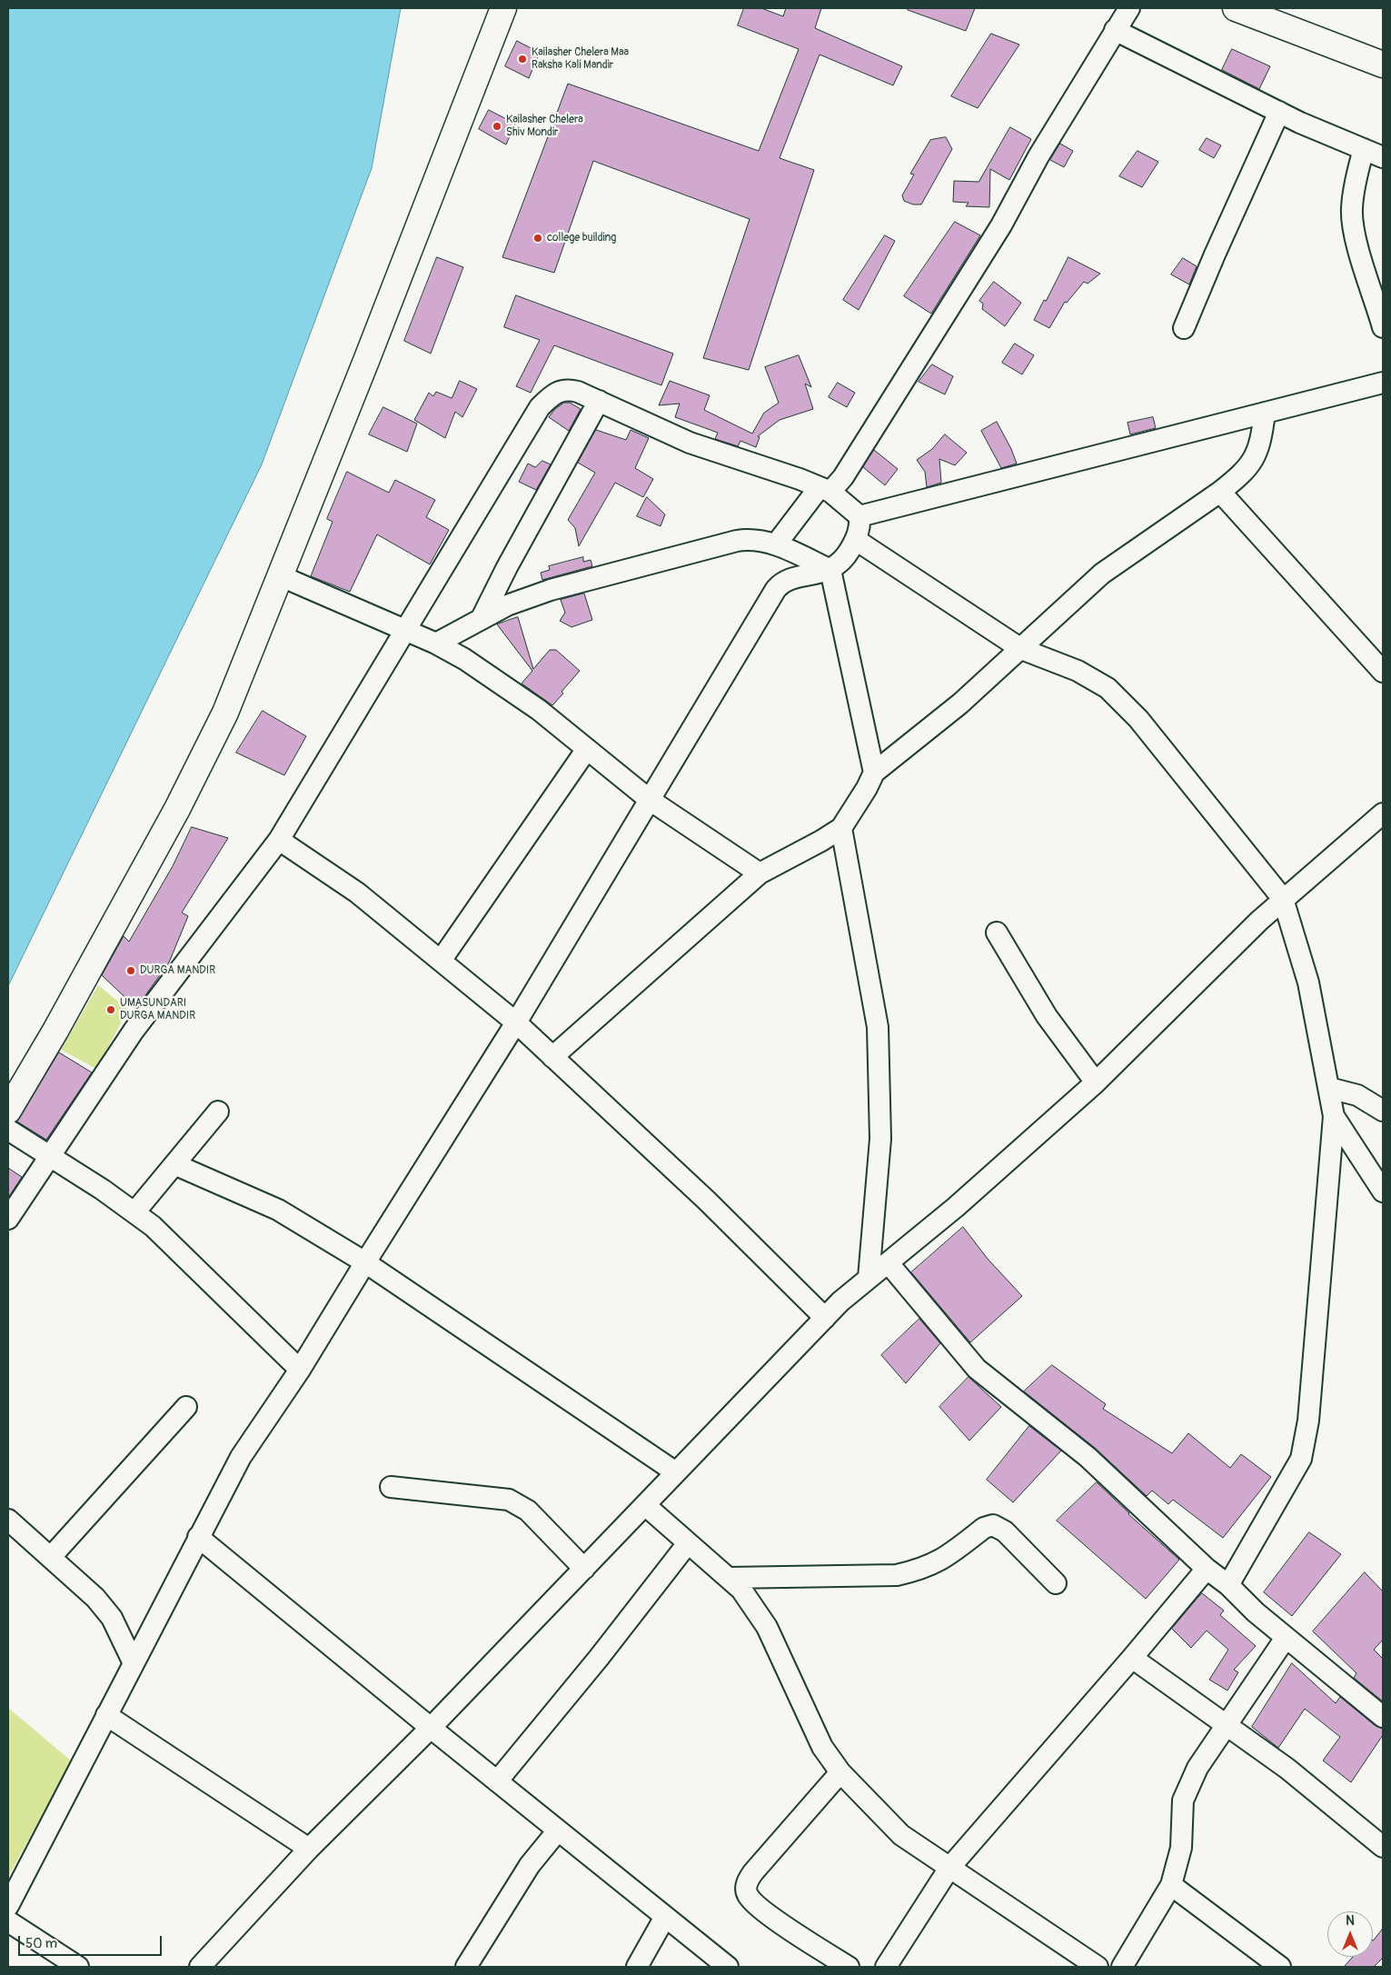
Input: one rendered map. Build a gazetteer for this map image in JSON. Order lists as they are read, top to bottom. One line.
{"places":["Kailasher Chelera Maa Raksha Kali Mandir","Kailasher Chelera Shiv Mondir","college building","DURGA MANDIR","UMASUNDARI DURGA MANDIR"],"scale_bar":"50 m","north":"top"}
